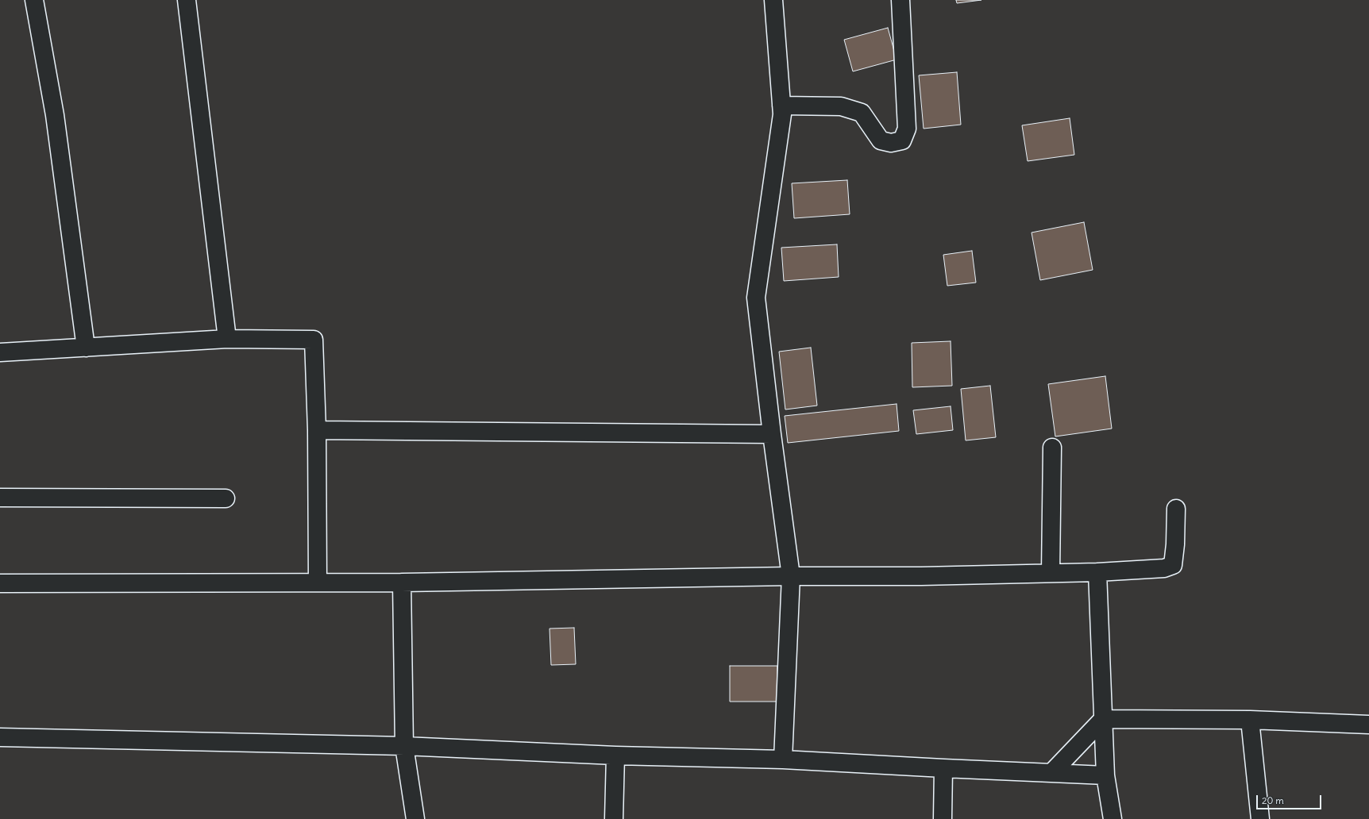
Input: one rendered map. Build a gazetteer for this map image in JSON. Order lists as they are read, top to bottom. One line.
{"scale_bar":"20 m"}
